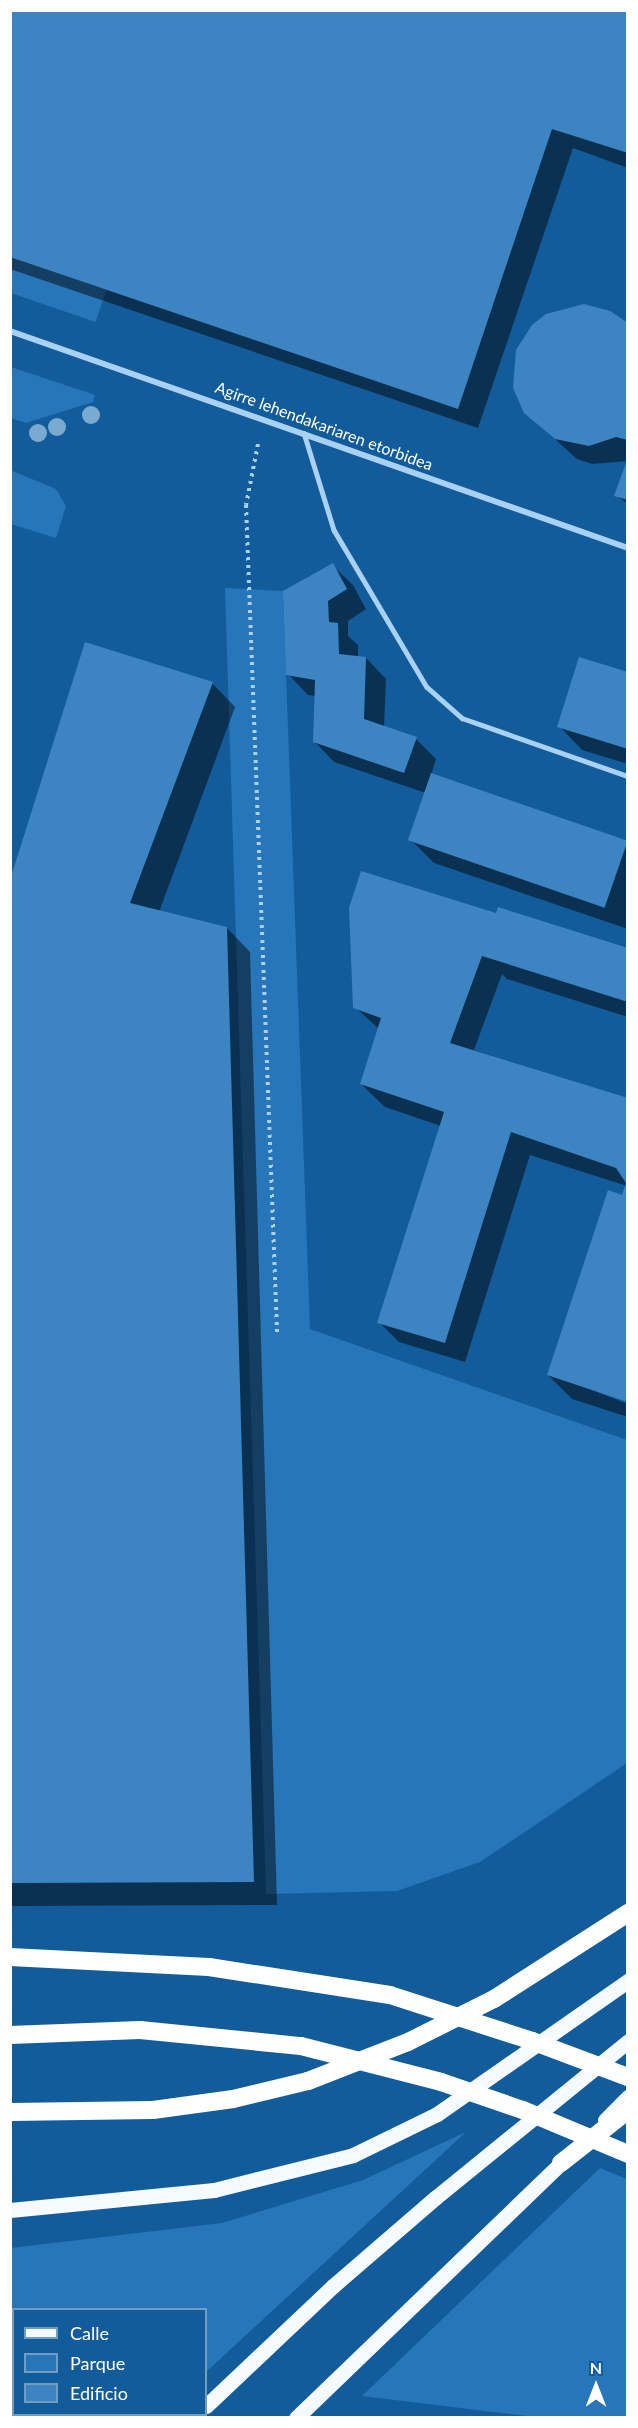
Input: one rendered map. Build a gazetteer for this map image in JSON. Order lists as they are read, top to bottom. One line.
{"streets":{"street":["Agirre lehendakariaren etorbidea"]},"legend":["Calle","Parque","Edificio"],"north":"top"}
